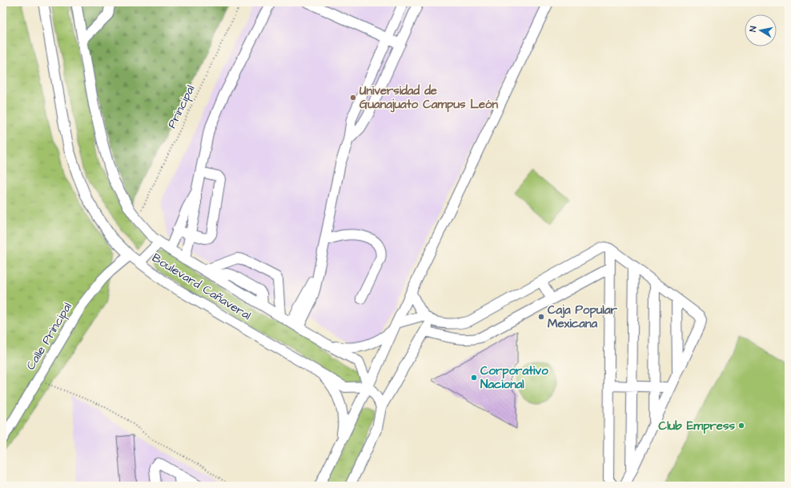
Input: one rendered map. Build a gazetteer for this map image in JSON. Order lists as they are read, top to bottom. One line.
{"streets":{"street":["Boulevard Cañaveral","Calle Principal"],"path":["Principal"]},"crossings":[["Principal","Boulevard Cañaveral"],["Boulevard Cañaveral","Calle Principal"]],"places":["Universidad de Guanajuato Campus León","Caja Popular Mexicana","Corporativo Nacional","Club Empress"],"north":"left"}
